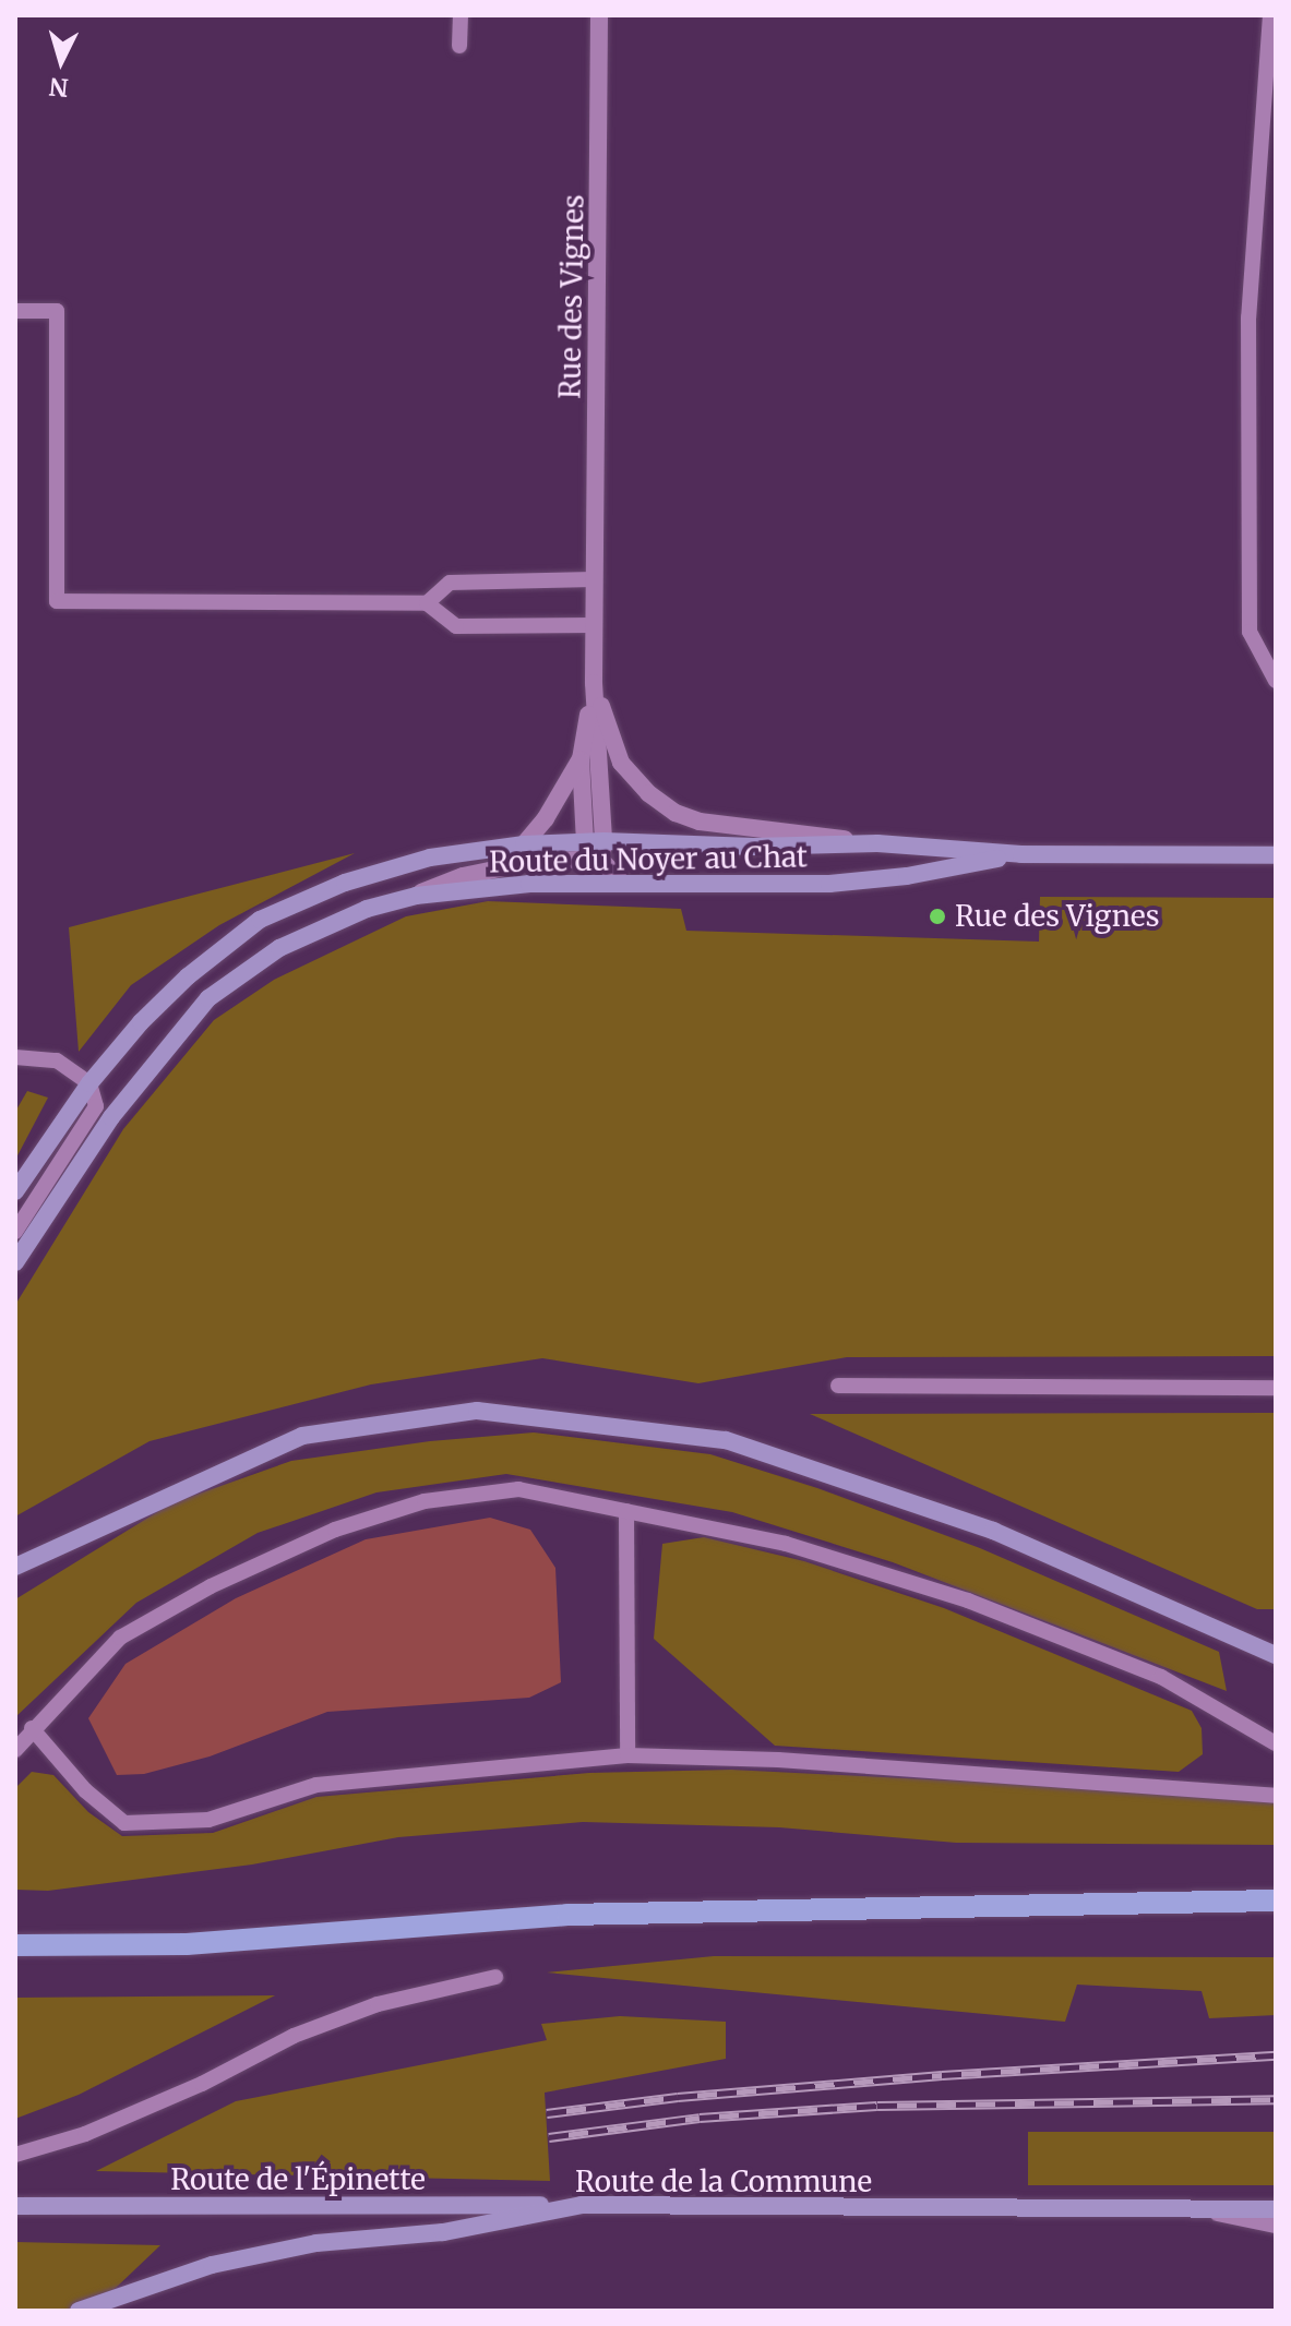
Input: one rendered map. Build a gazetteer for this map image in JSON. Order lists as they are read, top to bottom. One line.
{"streets":{"main road":["Route du Noyer au Chat","Route de l'Épinette","Route de la Commune"],"street":["Rue des Vignes"]},"crossings":[["Rue des Vignes","Route du Noyer au Chat"],["Route de l'Épinette","Route de la Commune"]],"places":["Rue des Vignes"],"north":"bottom"}
